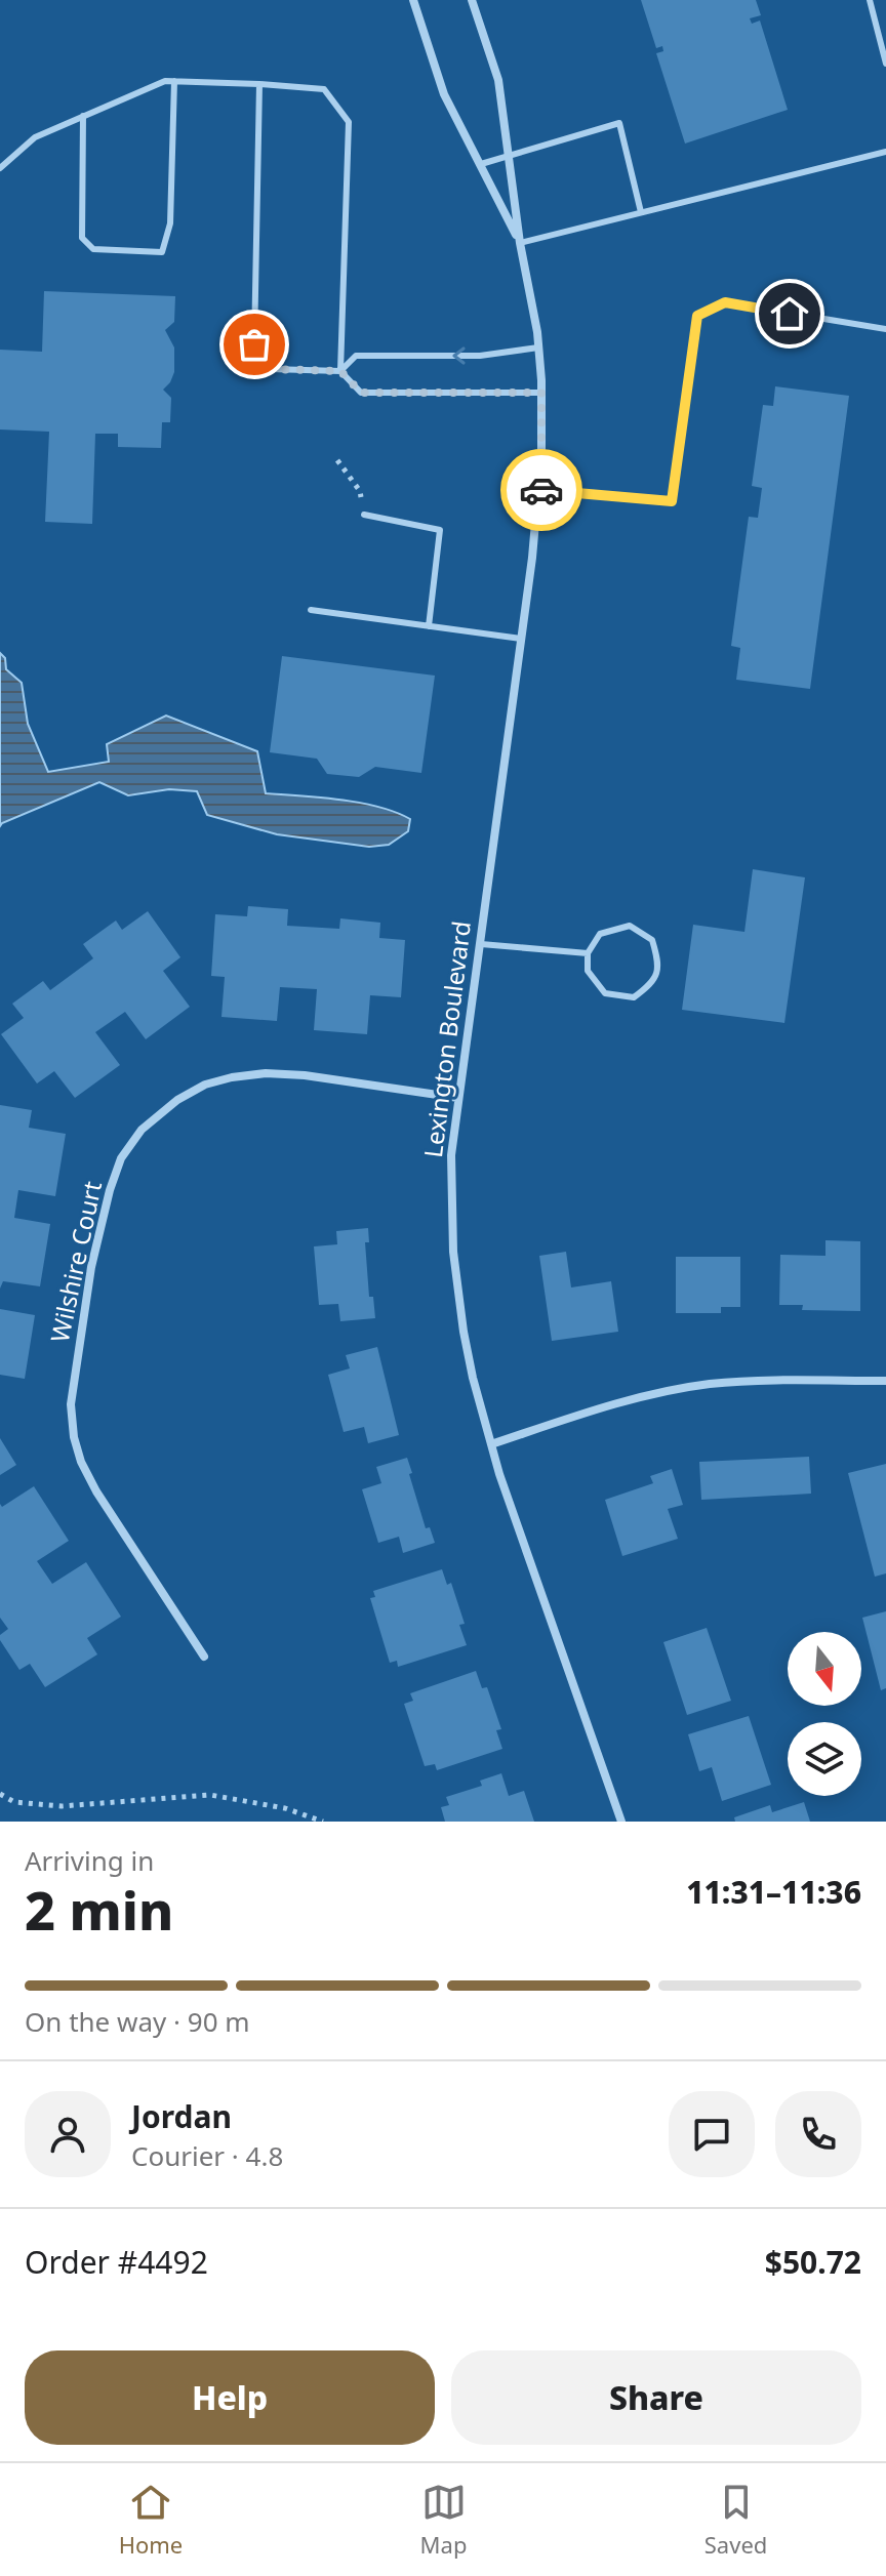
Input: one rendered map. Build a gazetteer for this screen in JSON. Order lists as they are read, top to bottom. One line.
{"streets":{"street":["Lexington Boulevard","Wilshire Court"]},"crossings":[["Lexington Boulevard","Wilshire Court"]],"north":"bottom","page":{"heading":["2 min","Arriving in","11:31–11:36"],"panel":["Jordan","Courier · 4.8","Order #4492","$50.72"],"bar":"On the way · 90 m","buttons":["Help","Share"],"tabs":["Home","Map","Saved"]}}
